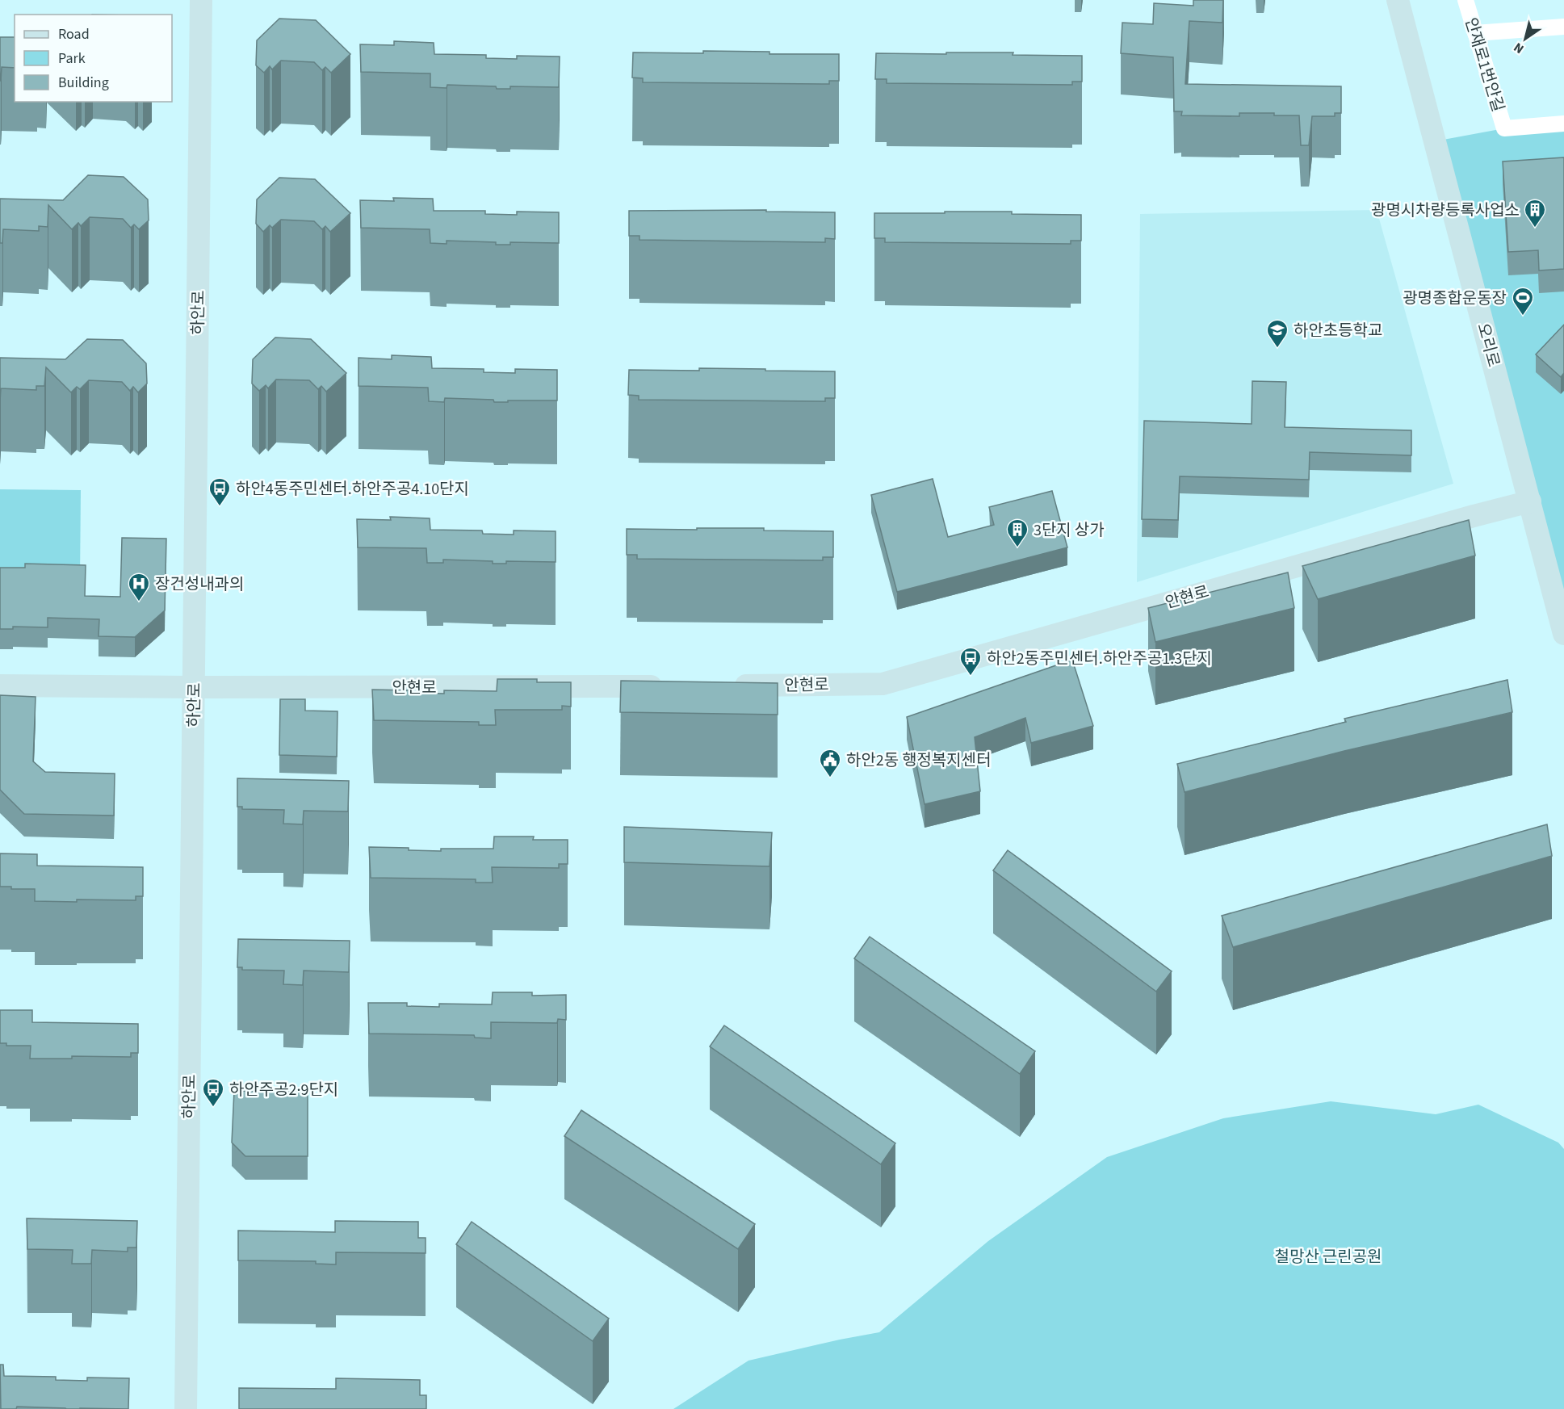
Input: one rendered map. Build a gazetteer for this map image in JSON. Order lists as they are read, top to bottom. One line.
{"streets":{"street":["안재로1번안길","하안로","오리로","안현로"]},"crossings":[["하안로","안현로"],["오리로","안현로"]],"parks":["철망산 근린공원"],"places":{"building":["광명시차량등록사업소","3단지 상가"],"sports":["광명종합운동장"],"school or university":["하안초등학교"],"bus stop":["하안4동주민센터.하안주공4.10단지","하안2동주민센터.하안주공1.3단지","하안주공2·9단지"],"hospital":["장건성내과의"],"public building":["하안2동 행정복지센터"]},"legend":["Road","Park","Building"],"north":"bottom left"}
